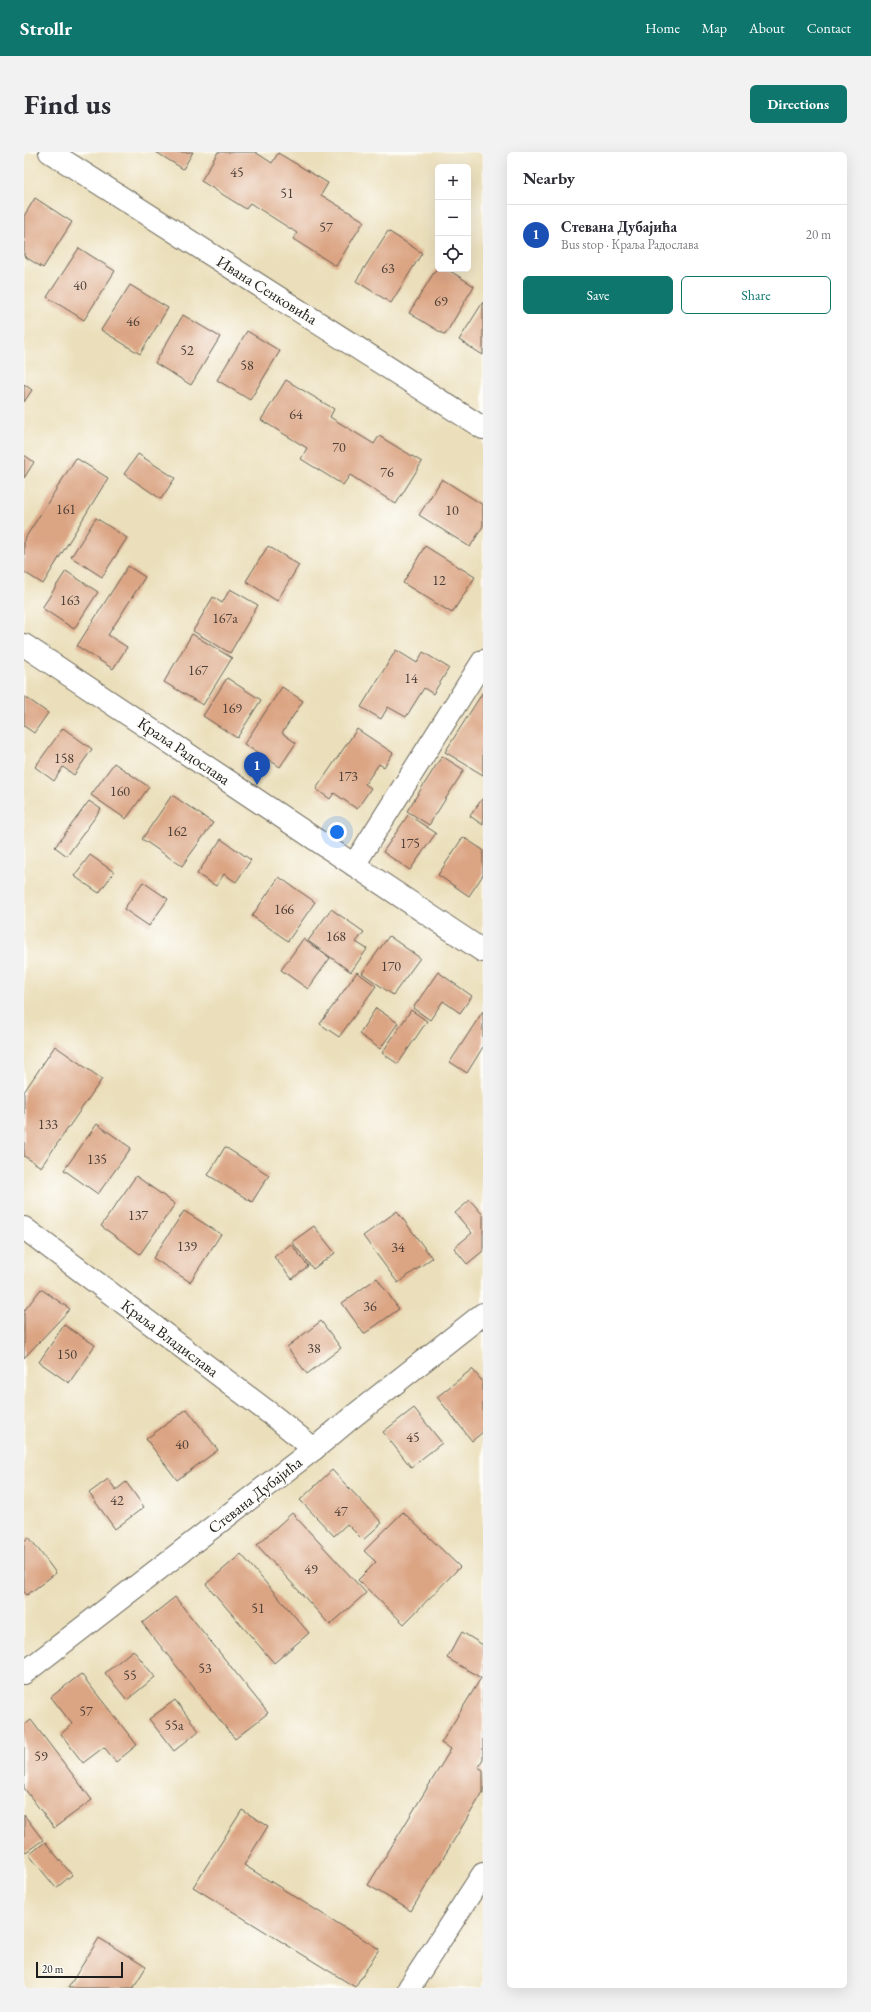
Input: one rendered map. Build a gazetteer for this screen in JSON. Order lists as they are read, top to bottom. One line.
{"streets":{"street":["Ивана Сенковића","Краља Радослава","Краља Владислава","Стевана Дубајића"]},"crossings":[["Краља Владислава","Стевана Дубајића"]],"house_numbers":["45","51","57","63","40","69","46","52","58","64","70","76","161","10","12","163","167a","167","14","169","158","173","160","162","175","166","168","170","133","135","137","139","34","36","38","150","45","40","42","47","49","51","53","55","57","55a","59"],"scale_bar":"20 m","page":{"header":"Strollr","nav":["Home","Map","About","Contact"],"buttons":["Directions",["Save","Share"]],"title":"Find us","heading":"Nearby","map_buttons":["+","−"],"list":[{"mark":"1","name":"Стевана Дубајића","note":"Bus stop · Краља Радослава","value":"20 m"}],"pins":"1","scale":"20 m"}}
